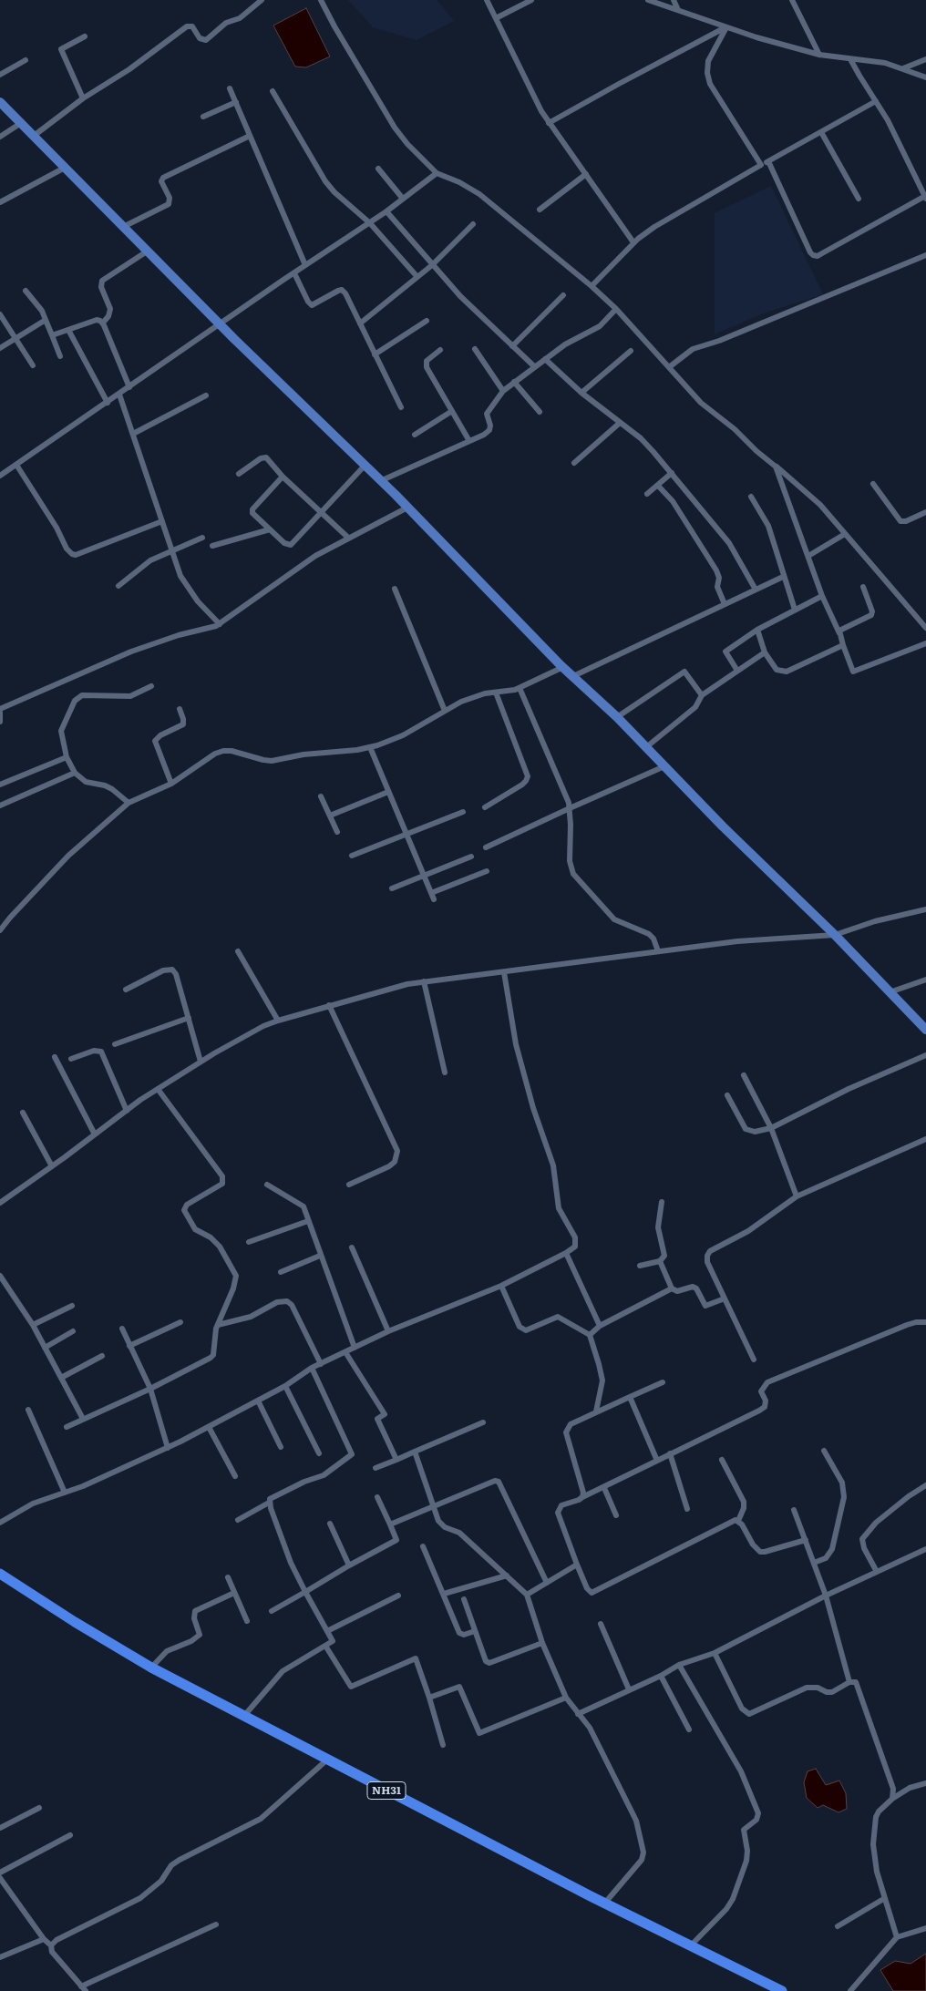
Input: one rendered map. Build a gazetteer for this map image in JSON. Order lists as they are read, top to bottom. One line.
{"streets":{"highway":["NH31"]}}
